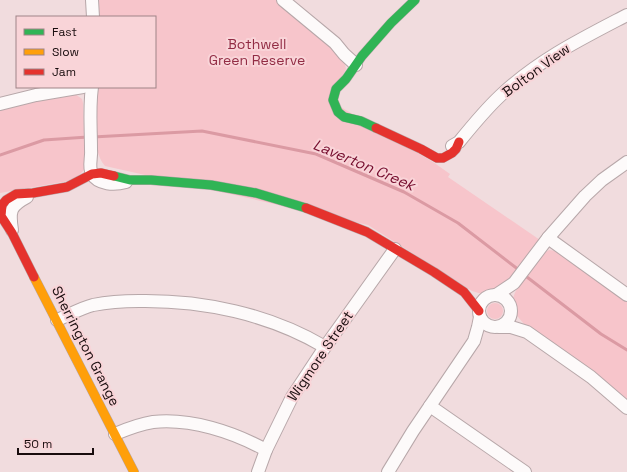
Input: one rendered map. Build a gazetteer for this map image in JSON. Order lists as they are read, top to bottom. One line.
{"streets":{"street":["Bolton View","Sherrington Grange","Wigmore Street"]},"water":["Laverton Creek"],"parks":["Bothwell Green Reserve"],"legend":["Fast","Slow","Jam"],"scale_bar":"50 m"}
